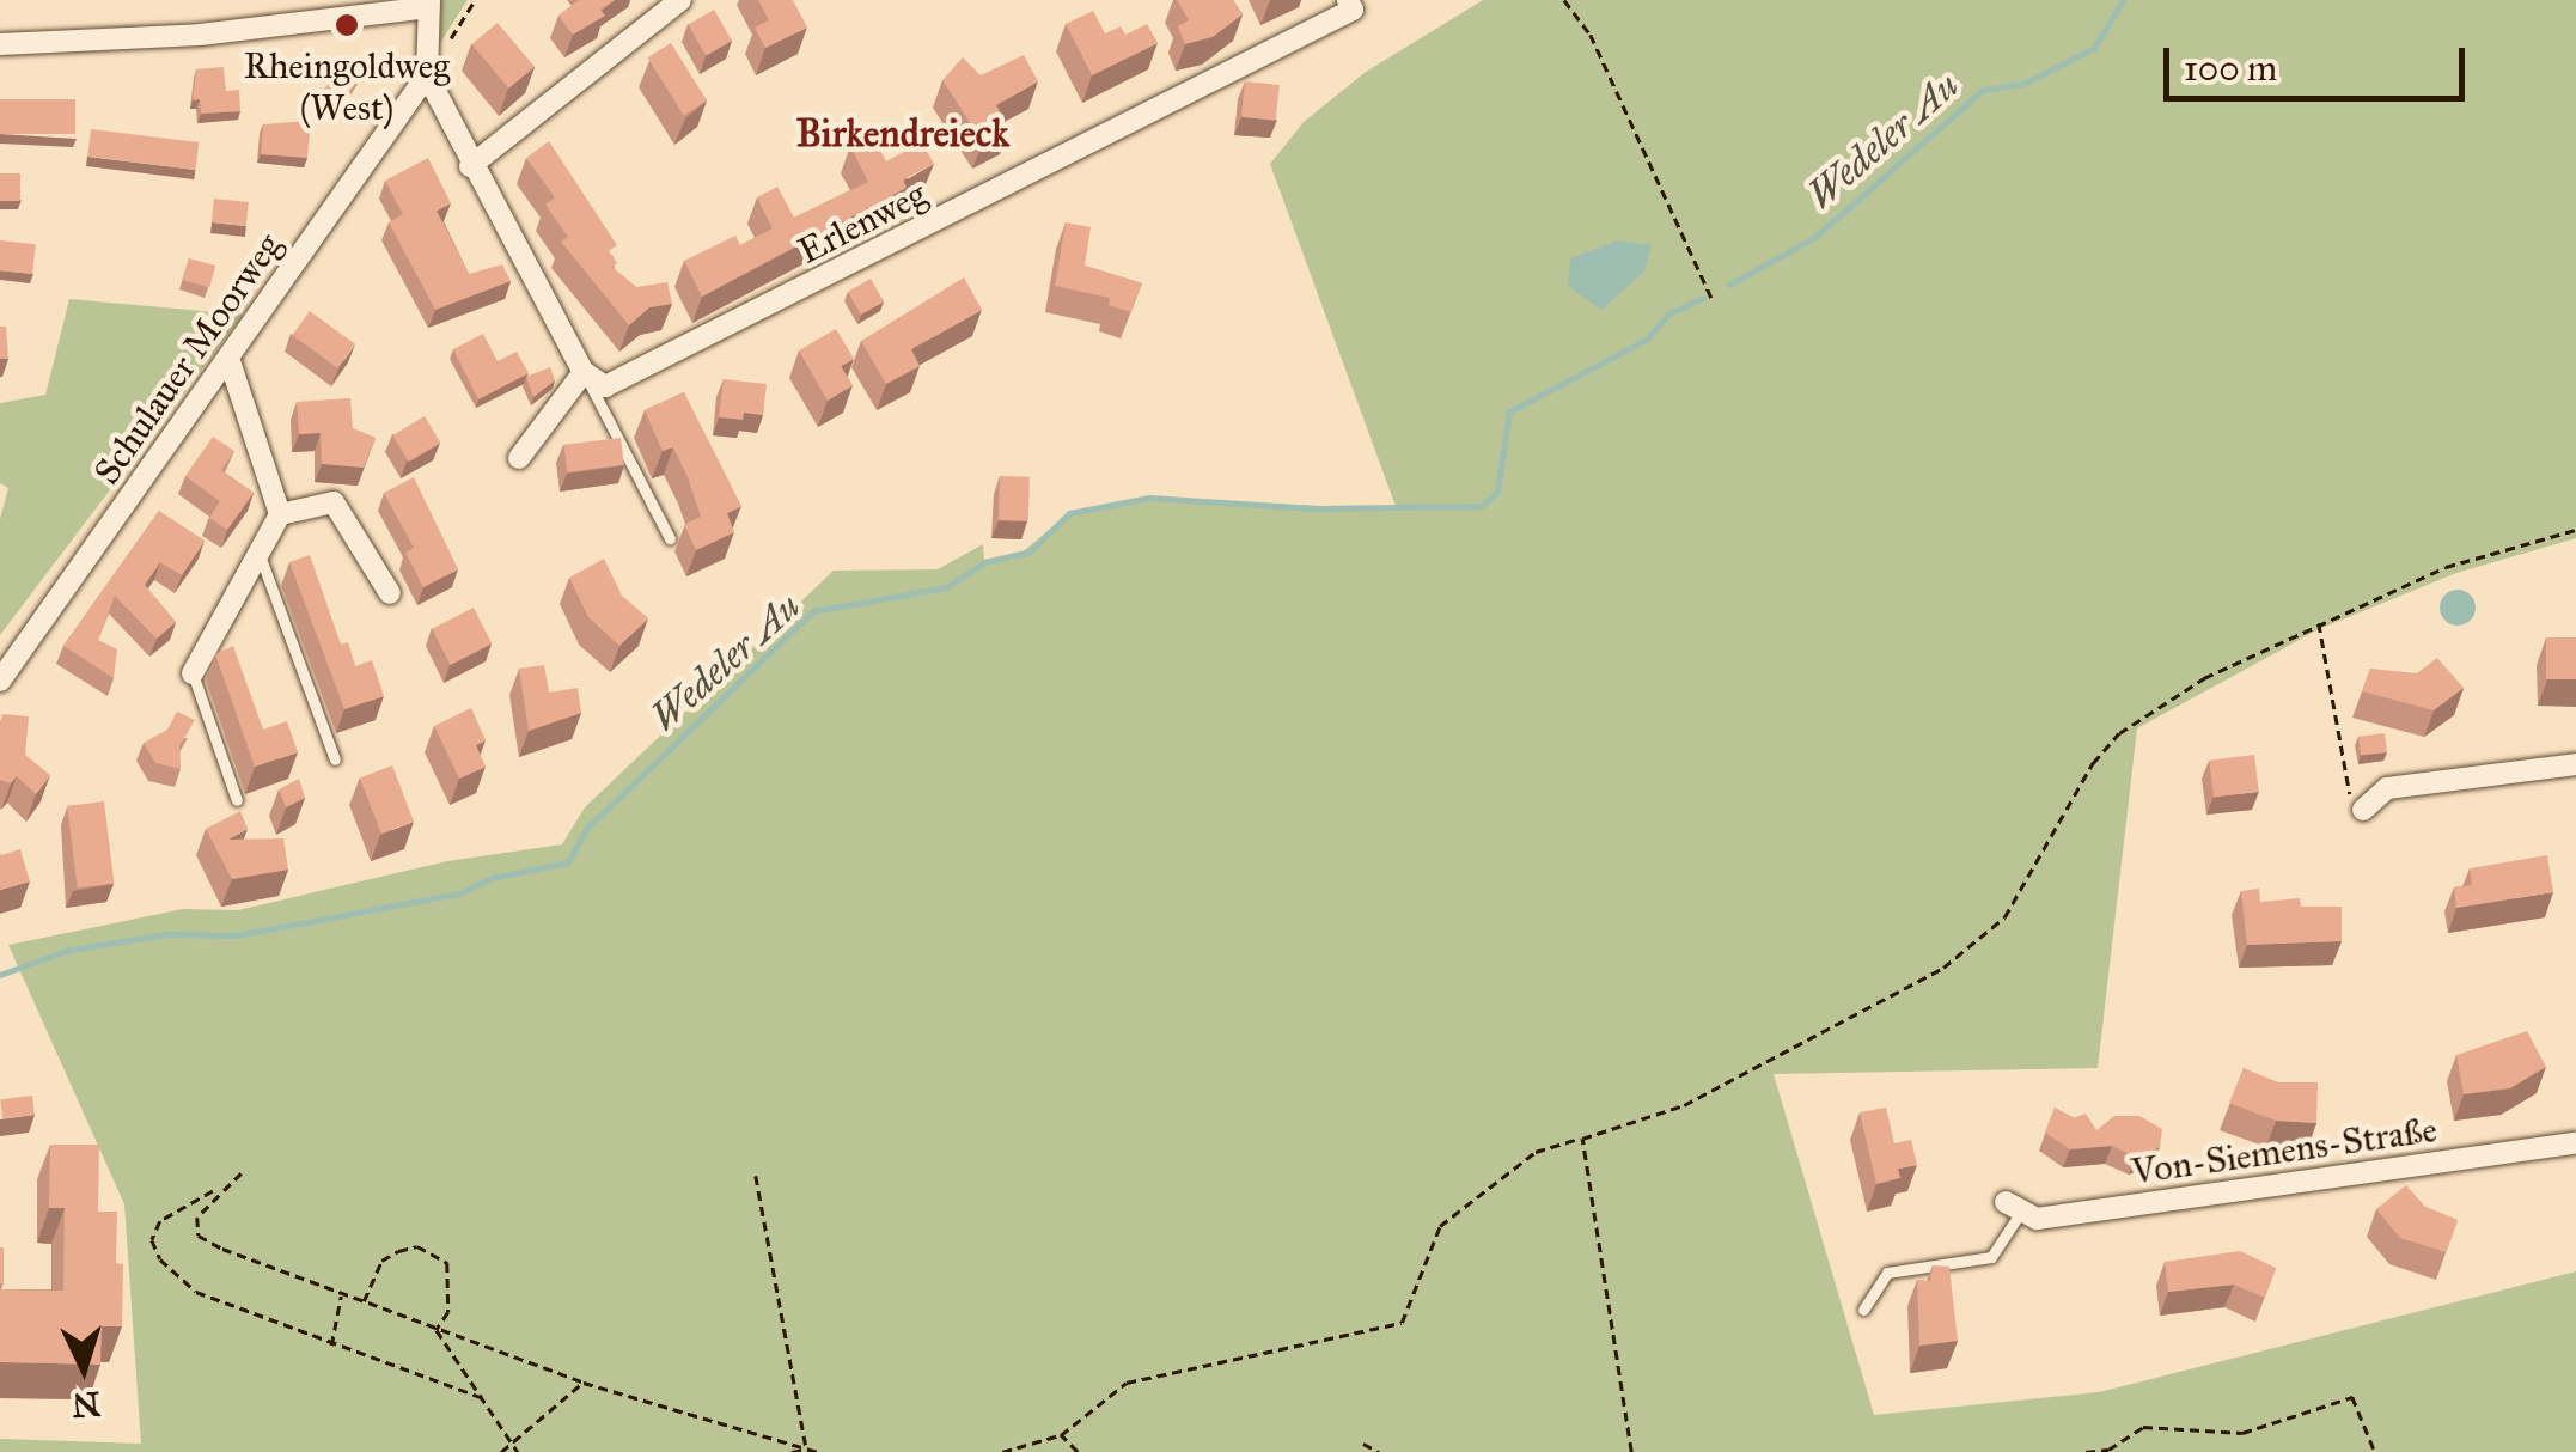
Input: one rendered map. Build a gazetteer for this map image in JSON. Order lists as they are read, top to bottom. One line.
{"streets":{"street":["Erlenweg","Schulauer Moorweg","Von-Siemens-Straße"]},"districts":["Birkendreieck"],"water":["Wedeler Au"],"places":["Rheingoldweg (West)"],"scale_bar":"100 m","north":"bottom"}
